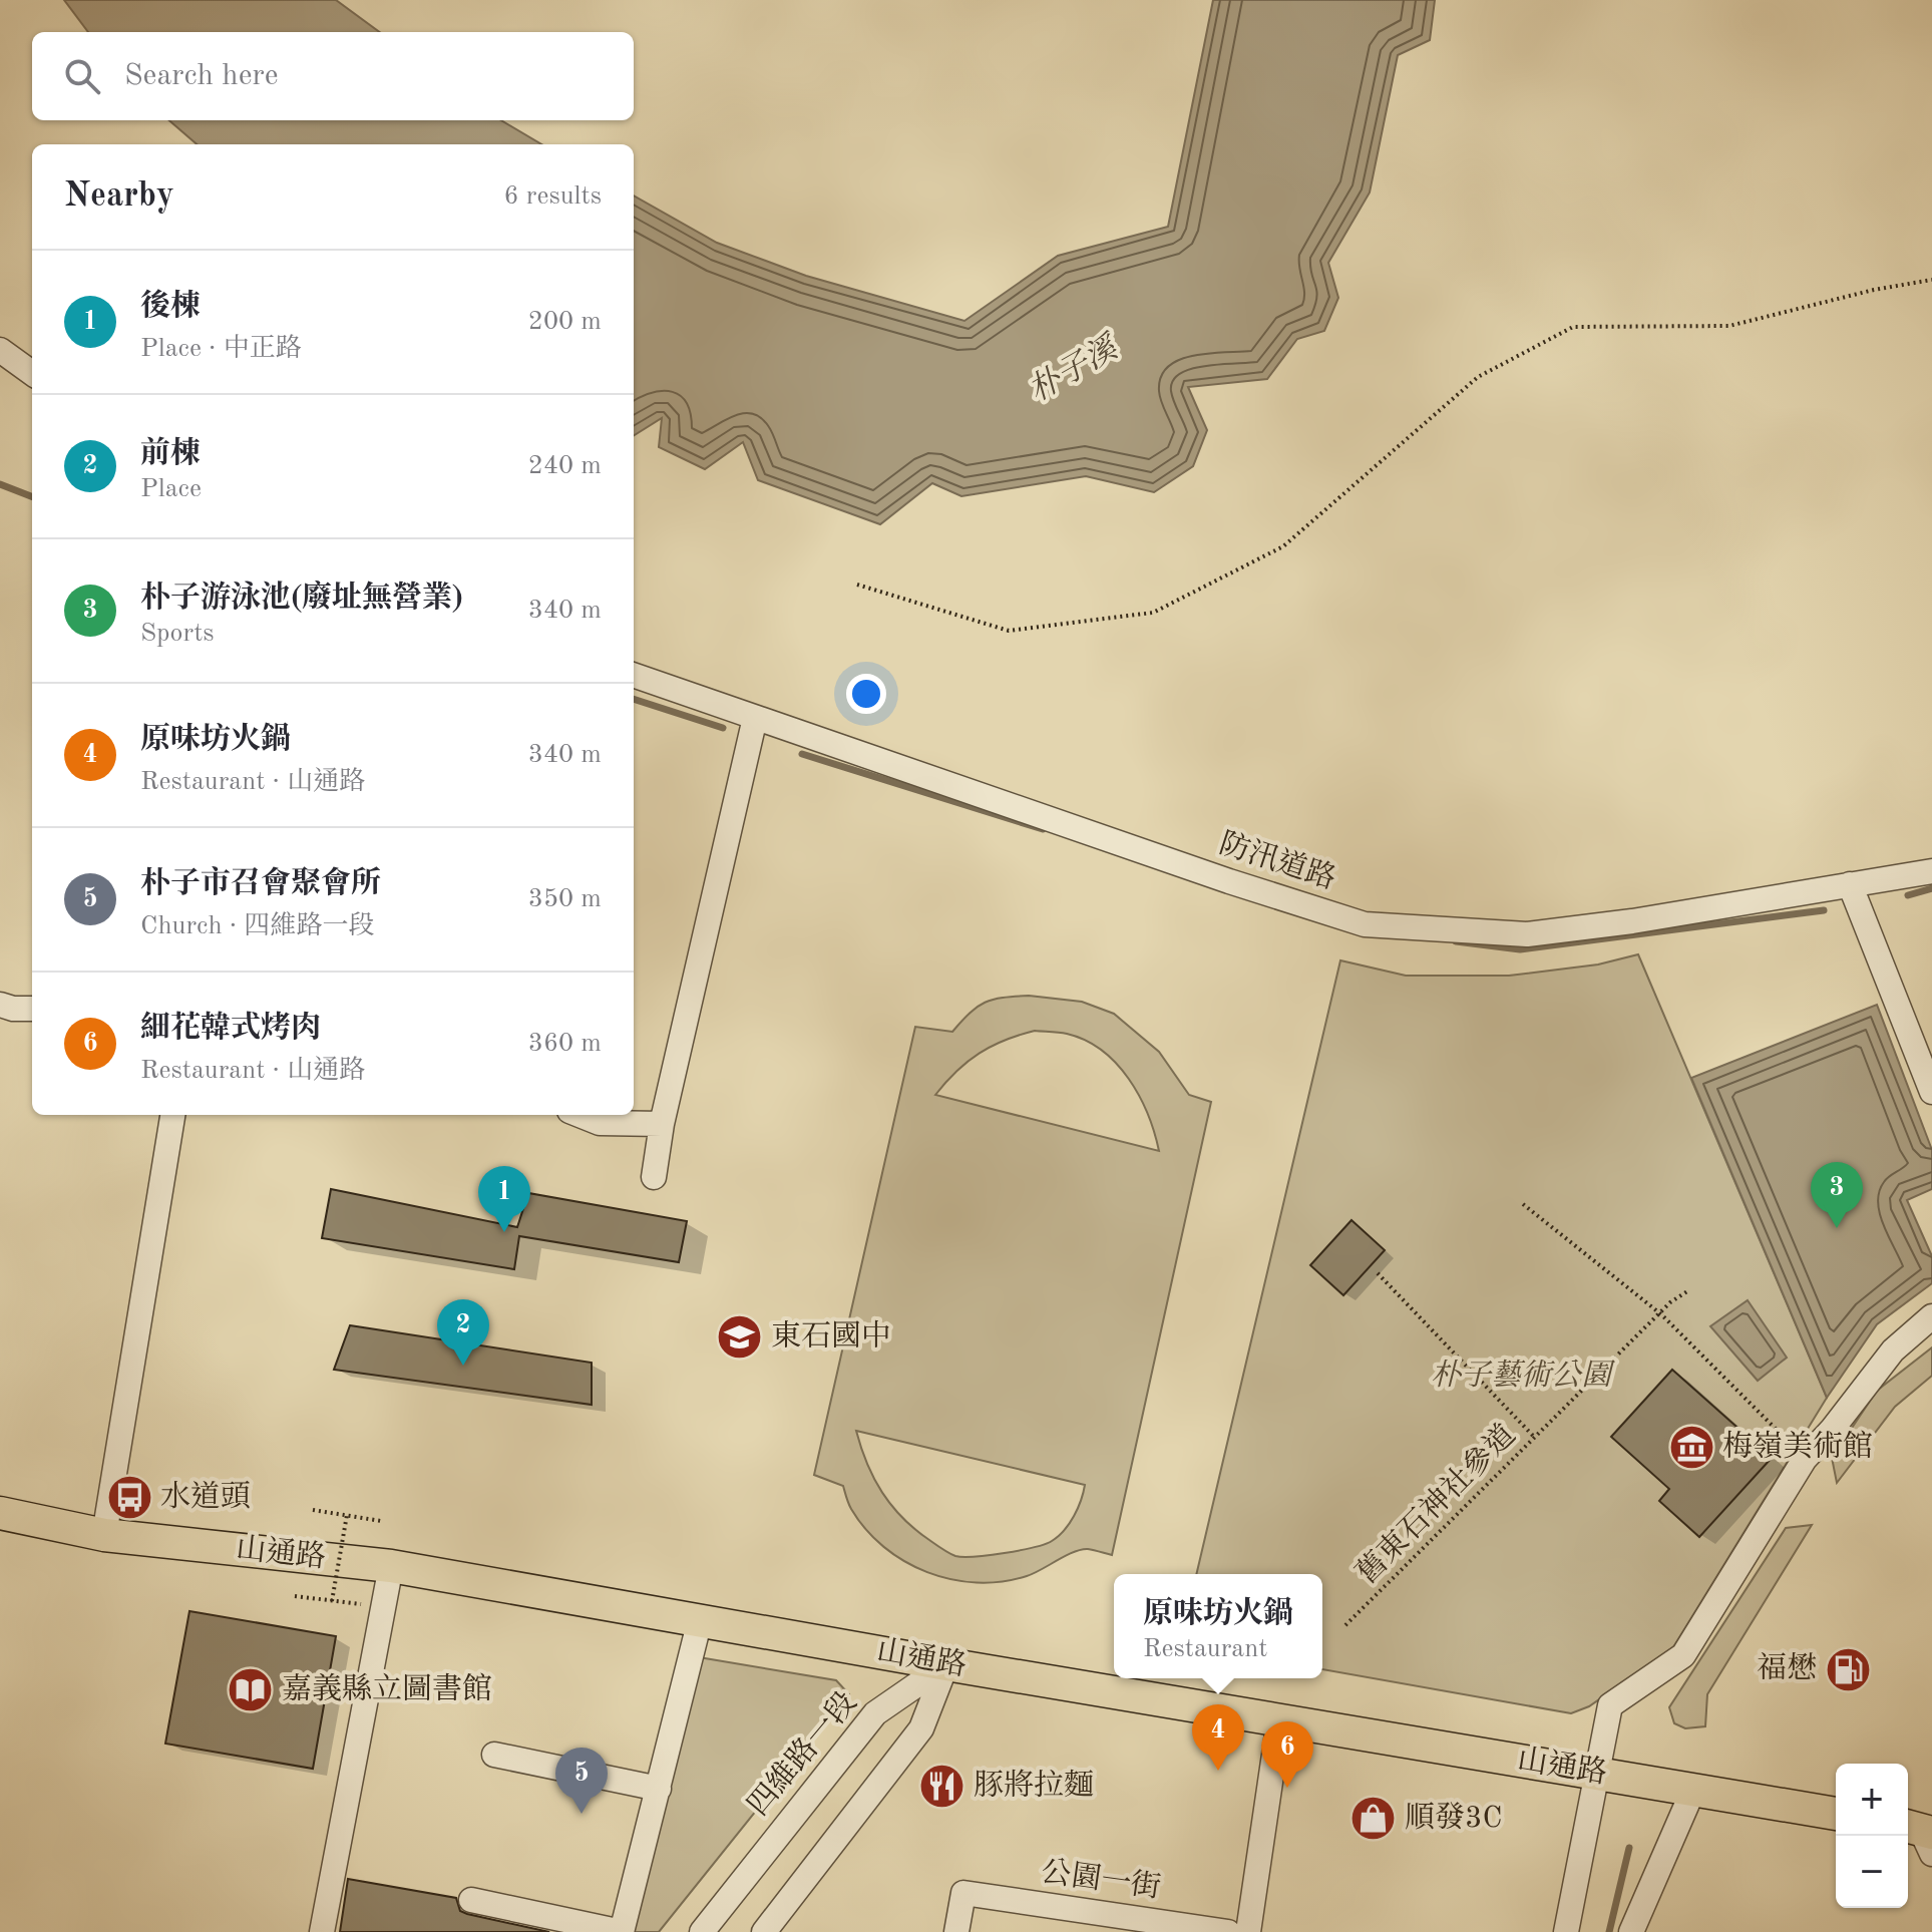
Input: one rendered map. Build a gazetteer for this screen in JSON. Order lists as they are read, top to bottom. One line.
{"streets":{"main road":["山通路"],"street":["防汛道路","四維路一段","公園一街"],"path":["舊東石神社參道"]},"crossings":[["山通路","四維路一段"]],"water":["朴子溪"],"parks":["朴子藝術公園"],"places":{"school or university":["東石國中"],"museum":["梅嶺美術館"],"bus stop":["水道頭"],"fuel station":["福懋"],"library":["嘉義縣立圖書館"],"restaurant":["豚將拉麵"],"shop":["順發3C"]},"page":{"search":"Search here","heading":["Nearby","6 results"],"list":[{"mark":"1","name":"後棟","note":"Place · 中正路","value":"200 m"},{"mark":"2","name":"前棟","note":"Place","value":"240 m"},{"mark":"3","name":"朴子游泳池(廢址無營業)","note":"Sports","value":"340 m"},{"mark":"4","name":"原味坊火鍋","note":"Restaurant · 山通路","value":"340 m"},{"mark":"5","name":"朴子市召會聚會所","note":"Church · 四維路一段","value":"350 m"},{"mark":"6","name":"細花韓式烤肉","note":"Restaurant · 山通路","value":"360 m"}],"pins":["3","1","2","4","6","5"],"popup":["原味坊火鍋","Restaurant"],"map_buttons":["+","−"]}}
